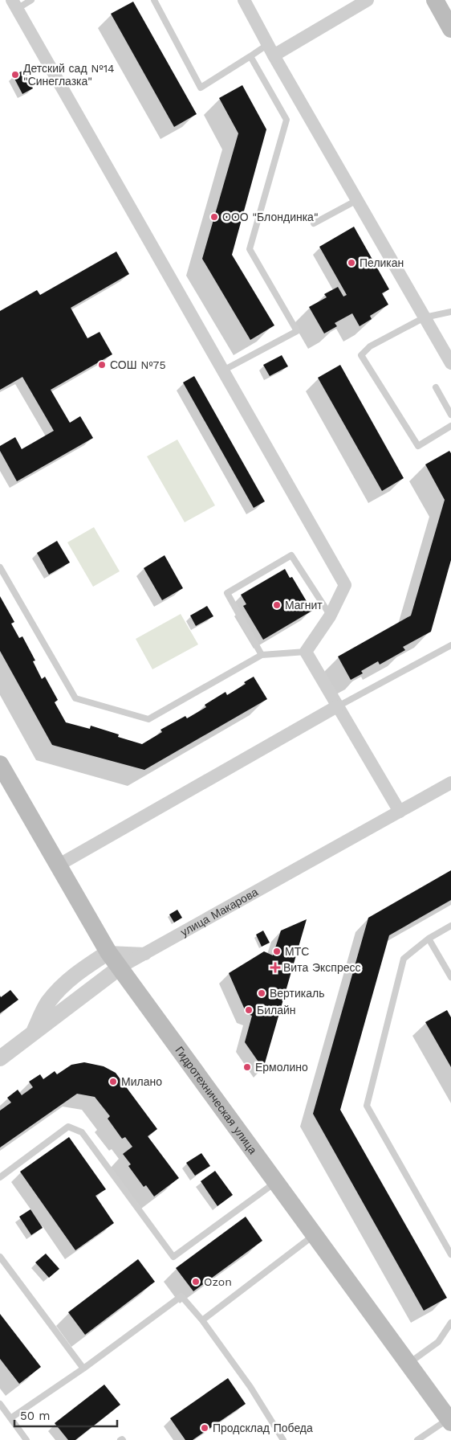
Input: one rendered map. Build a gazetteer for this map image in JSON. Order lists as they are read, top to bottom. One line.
{"streets":{"main road":["Гидротехническая улица"],"street":["улица Макарова"]},"crossings":[["улица Макарова","Гидротехническая улица"]],"places":{"other":["Детский сад №14 \"Синеглазка\"","ООО \"Блондинка\"","Пеликан","СОШ №75","Магнит","МТС","Вертикаль","Билайн","Ермолино","Милано","Ozon","Продсклад Победа"],"health":["Вита Экспресс"]},"scale_bar":"50 m"}
